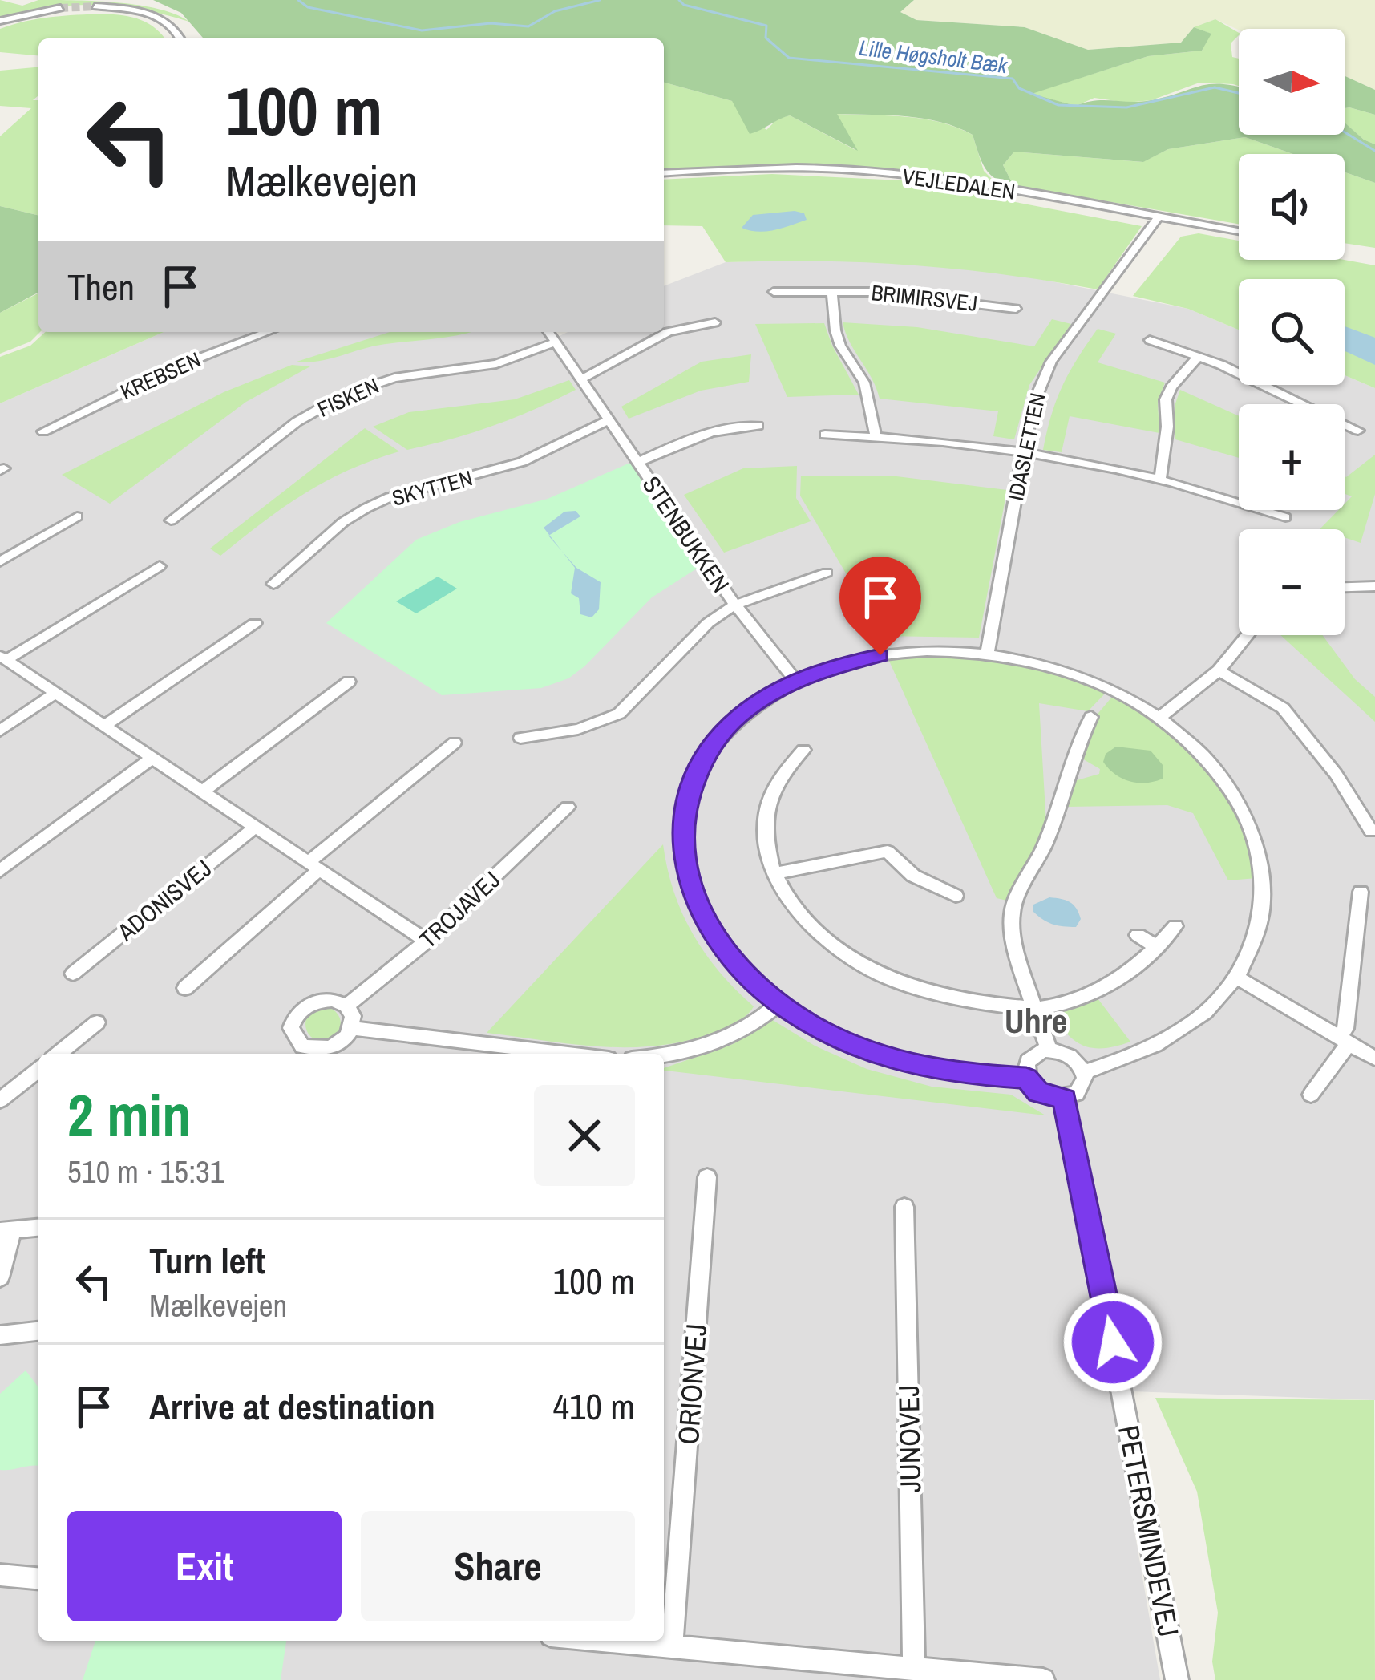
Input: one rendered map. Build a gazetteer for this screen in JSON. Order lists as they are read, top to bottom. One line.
{"streets":{"street":["VEJLEDALEN","BRIMIRSVEJ","KREBSEN","FISKEN","IDASLETTEN","SKYTTEN","STENBUKKEN","ADONISVEJ","TROJAVEJ","ORIONVEJ","JUNOVEJ","PETERSMINDEVEJ"]},"crossings":[["VEJLEDALEN","IDASLETTEN"],["FISKEN","STENBUKKEN"],["SKYTTEN","STENBUKKEN"]],"districts":["Uhre"],"water":["Lille Høgsholt Bæk"],"north":"right","page":{"map_buttons":["+","−"],"turn":["100 m","Mælkevejen"],"then":"Then","heading":["2 min","510 m · 15:31"],"list":[{"name":"Turn left","note":"Mælkevejen","value":"100 m"},{"name":"Arrive at destination","value":"410 m"}],"buttons":["Exit","Share"]}}
